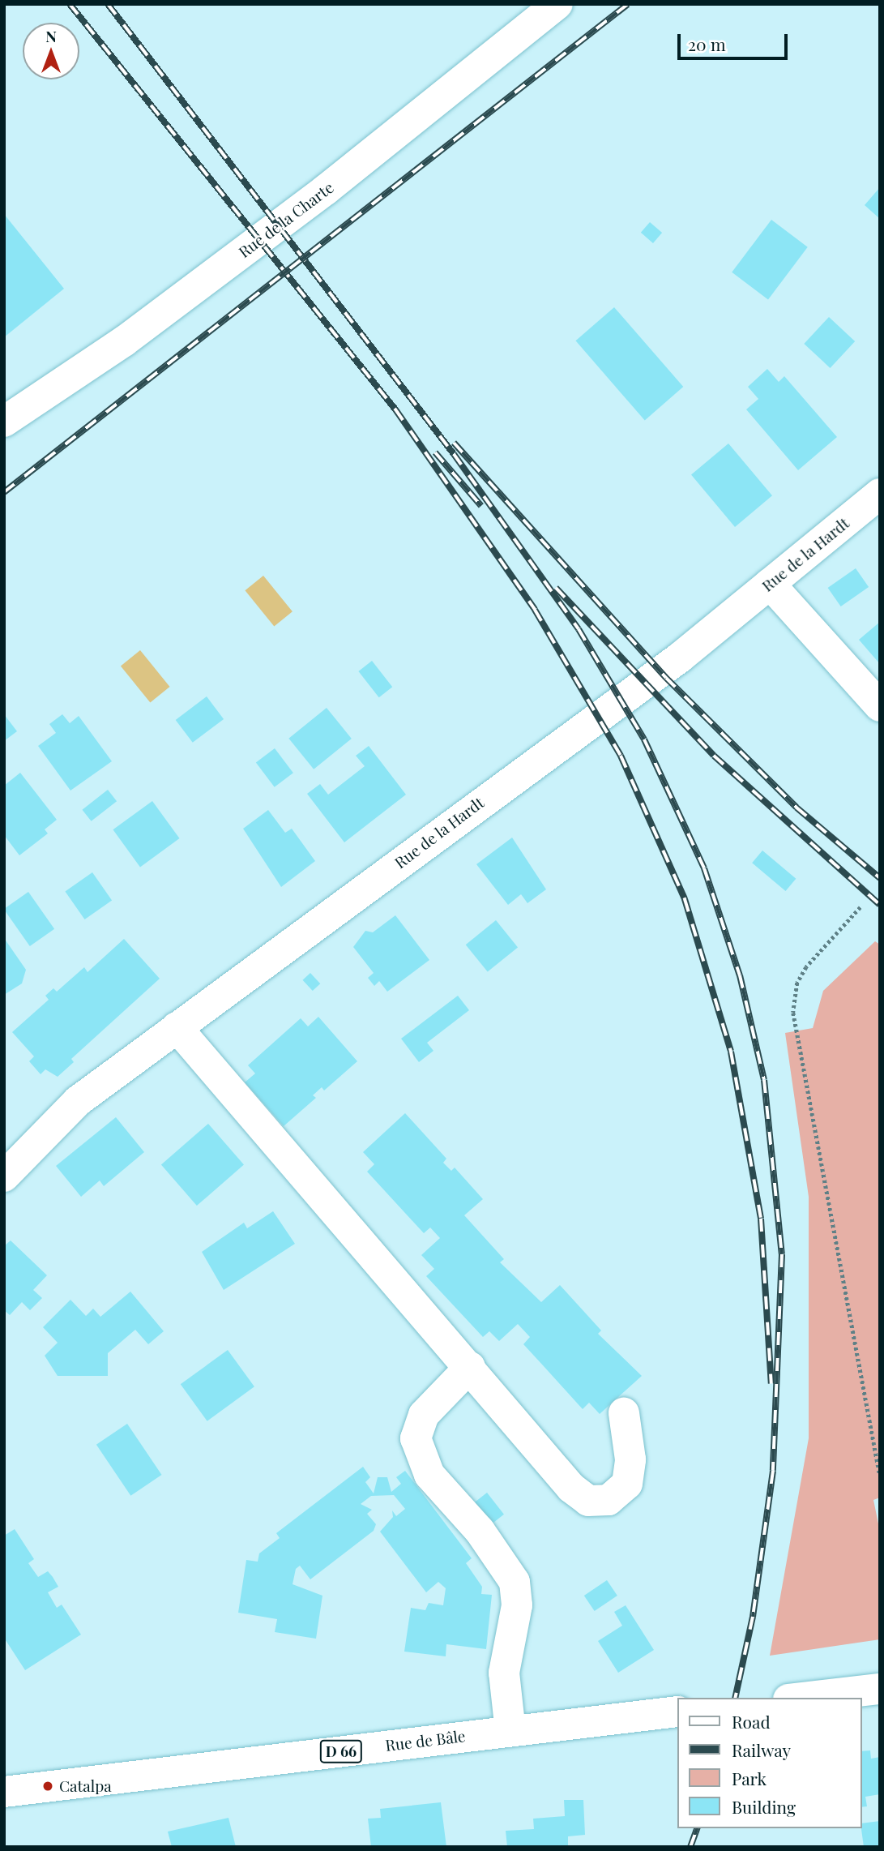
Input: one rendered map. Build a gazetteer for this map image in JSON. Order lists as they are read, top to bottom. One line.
{"streets":{"street":["Rue de la Charte","Rue de la Hardt","Rue de Bâle","D 66"]},"places":["Catalpa"],"legend":["Road","Railway","Park","Building"],"scale_bar":"20 m","north":"top"}
